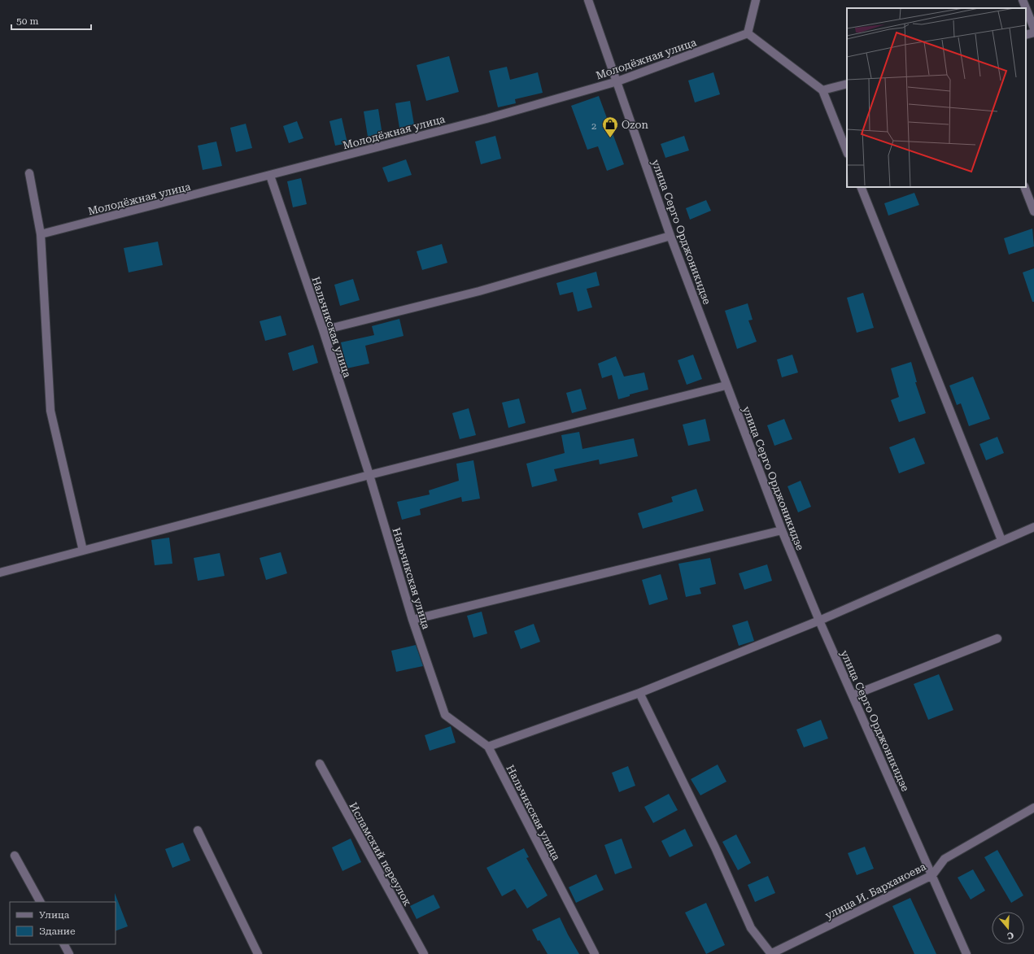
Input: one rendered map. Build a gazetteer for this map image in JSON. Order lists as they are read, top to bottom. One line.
{"streets":{"street":["Молодёжная улица","улица Серго Орджоникидзе","Нальчикская улица","Исламский переулок","улица И. Барханоева"]},"crossings":[["Молодёжная улица","улица Серго Орджоникидзе"],["Молодёжная улица","Нальчикская улица"],["улица Серго Орджоникидзе","улица И. Барханоева"]],"places":{"shop":["Ozon"]},"house_numbers":["2"],"legend":["Улица","Здание"],"scale_bar":"50 m","north":"bottom"}
